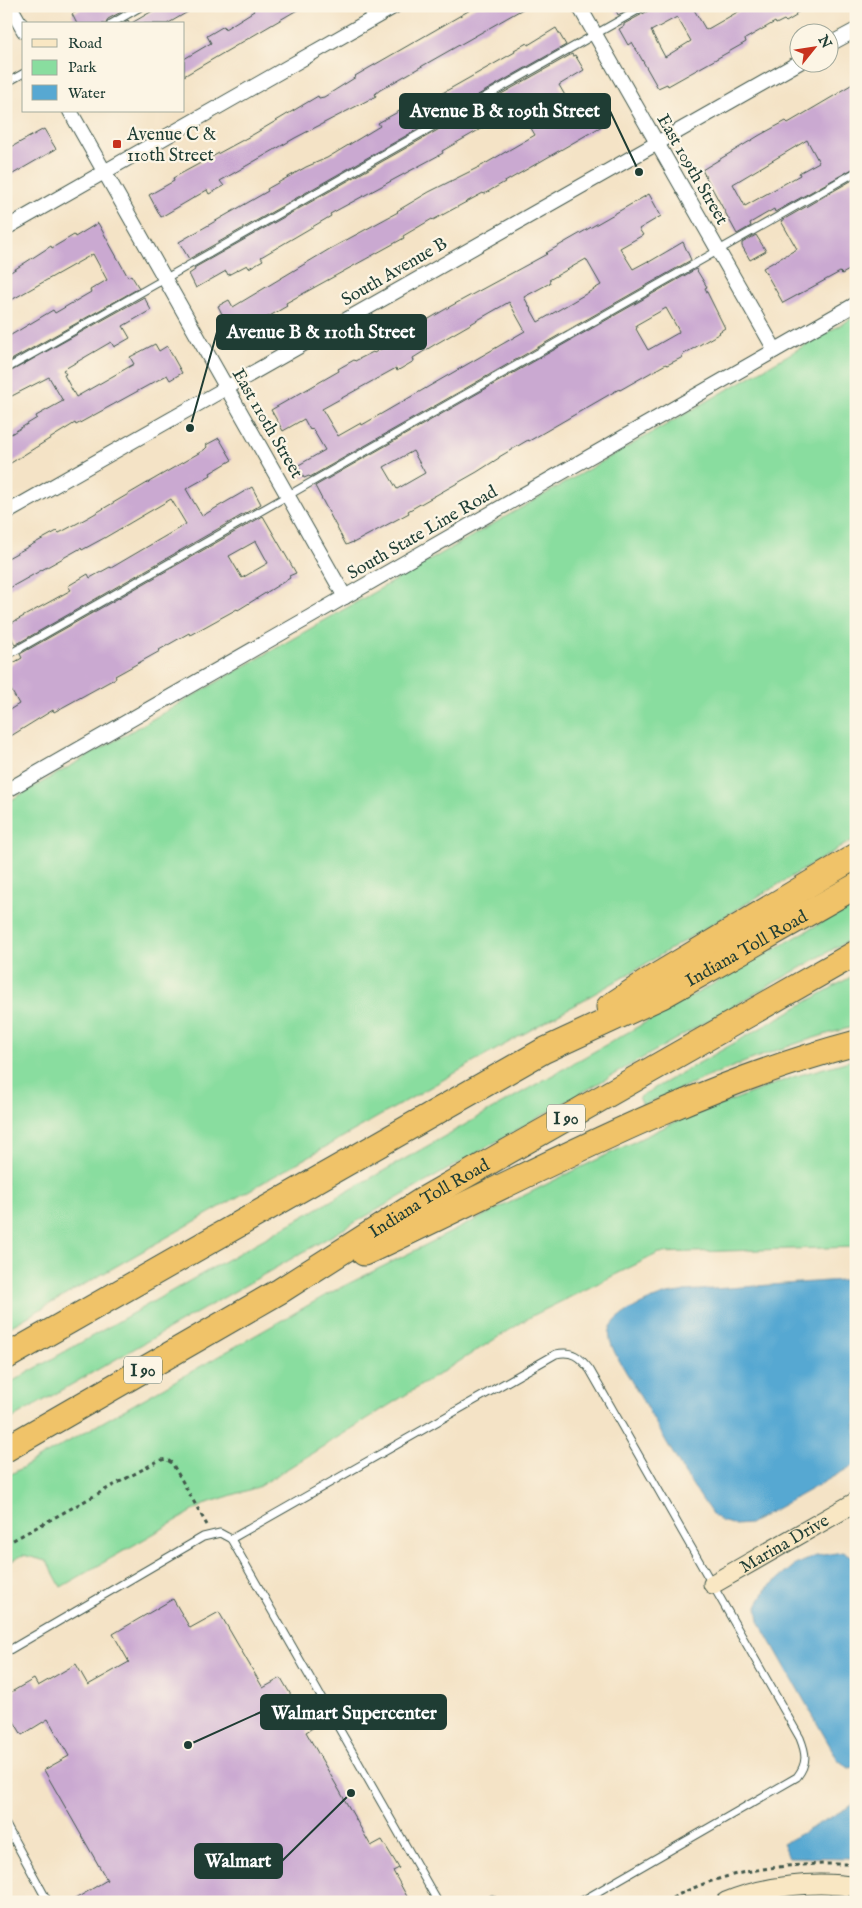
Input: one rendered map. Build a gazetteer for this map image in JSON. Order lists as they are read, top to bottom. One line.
{"streets":{"highway":["Indiana Toll Road","I 90"],"street":["East 109th Street","South Avenue B","East 110th Street","South State Line Road","Marina Drive"]},"crossings":[["East 109th Street","South Avenue B"],["East 109th Street","South State Line Road"],["South Avenue B","East 110th Street"],["East 110th Street","South State Line Road"]],"places":{"transit":["Avenue C & 110th Street"],"other":["Avenue B & 109th Street","Avenue B & 110th Street","Walmart Supercenter","Walmart"]},"legend":["Road","Park","Water"],"north":"top right"}
